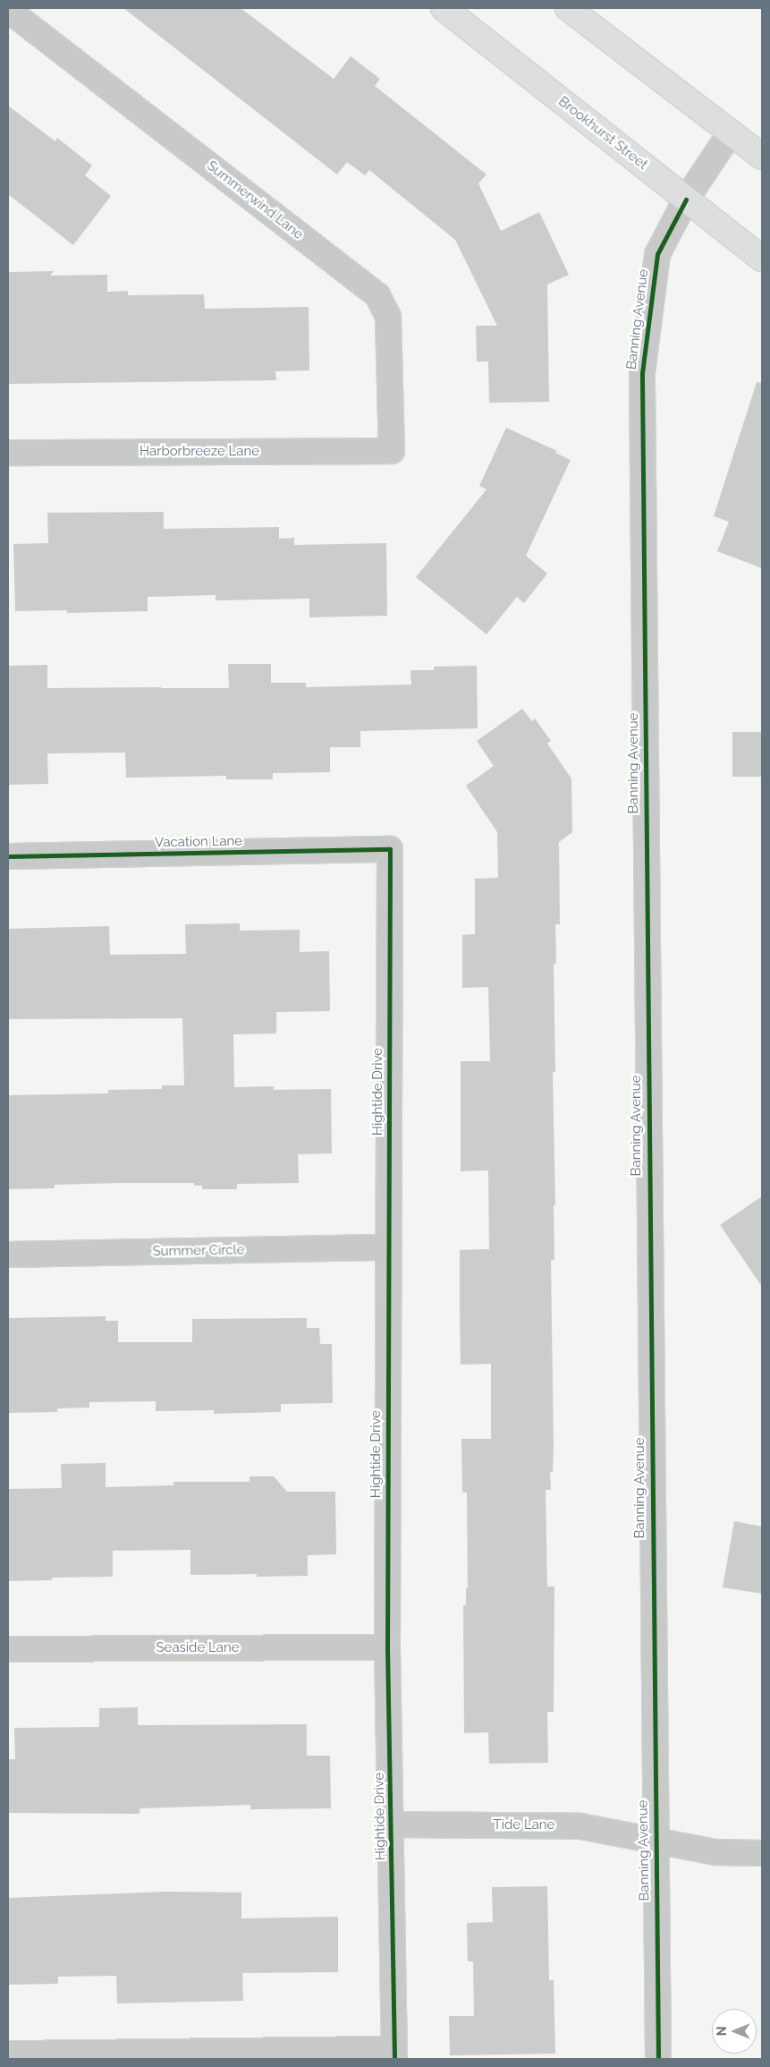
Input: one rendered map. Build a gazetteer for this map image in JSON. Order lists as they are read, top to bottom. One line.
{"streets":{"main road":["Brookhurst Street"],"street":["Summerwind Lane","Banning Avenue","Harborbreeze Lane","Vacation Lane","Hightide Drive","Summer Circle","Seaside Lane","Tide Lane"]},"crossings":[["Brookhurst Street","Banning Avenue"],["Summerwind Lane","Harborbreeze Lane"],["Banning Avenue","Tide Lane"],["Vacation Lane","Hightide Drive"],["Hightide Drive","Summer Circle"],["Hightide Drive","Seaside Lane"],["Hightide Drive","Tide Lane"]],"north":"left"}
